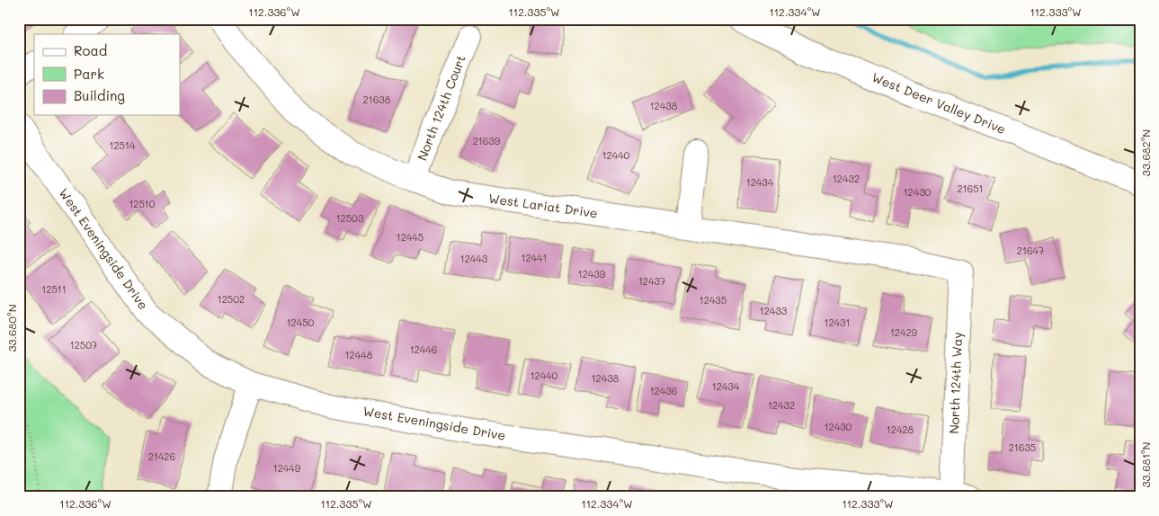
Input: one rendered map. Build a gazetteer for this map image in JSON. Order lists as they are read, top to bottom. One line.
{"streets":{"street":["West Deer Valley Drive","North 124th Court","West Lariat Drive","West Eveningside Drive","North 124th Way"]},"crossings":[["North 124th Court","West Lariat Drive"],["West Lariat Drive","North 124th Way"],["West Eveningside Drive","North 124th Way"]],"house_numbers":["21638","12438","21639","12514","12440","12432","12434","21651","12430","12510","12503","12445","21647","12441","12443","12439","12437","12511","12502","12435","12433","12450","12431","12429","12507","12446","12448","12440","12438","12434","12436","12432","12430","12428","21635","21426","12449"],"legend":["Road","Park","Building"],"coordinates":["112.336°W","112.335°W","112.334°W","112.333°W","33.682°N","33.680°N","33.681°N"]}
